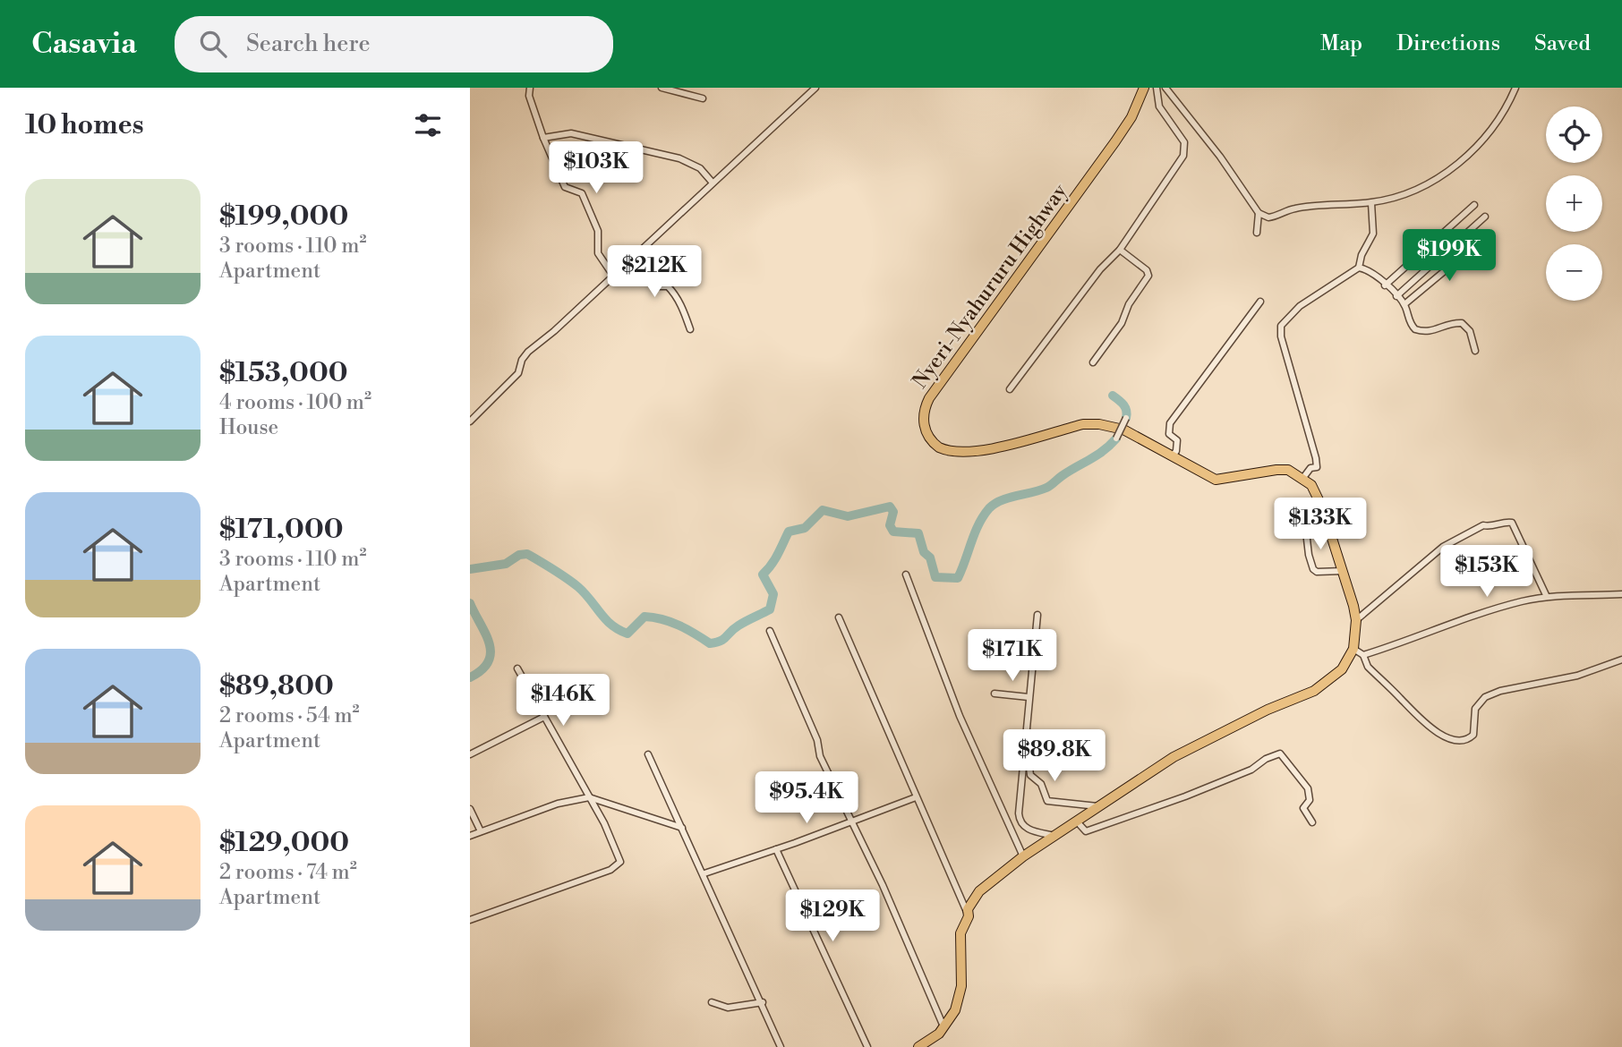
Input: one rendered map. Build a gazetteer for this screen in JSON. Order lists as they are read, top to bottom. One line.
{"streets":{"highway":["Nyeri-Nyahururu Highway"]},"page":{"header":"Casavia","search":"Search here","nav":["Map","Directions","Saved"],"heading":"10 homes","map_buttons":["+","−"],"price":["$103K","$199K","$212K","$133K","$153K","$171K","$146K","$89.8K","$95.4K","$129K"],"list":[{"name":"$199,000","note":"3 rooms · 110 m² · Apartment"},{"name":"$153,000","note":"4 rooms · 100 m² · House"},{"name":"$171,000","note":"3 rooms · 110 m² · Apartment"},{"name":"$89,800","note":"2 rooms · 54 m² · Apartment"},{"name":"$129,000","note":"2 rooms · 74 m² · Apartment"}]}}
